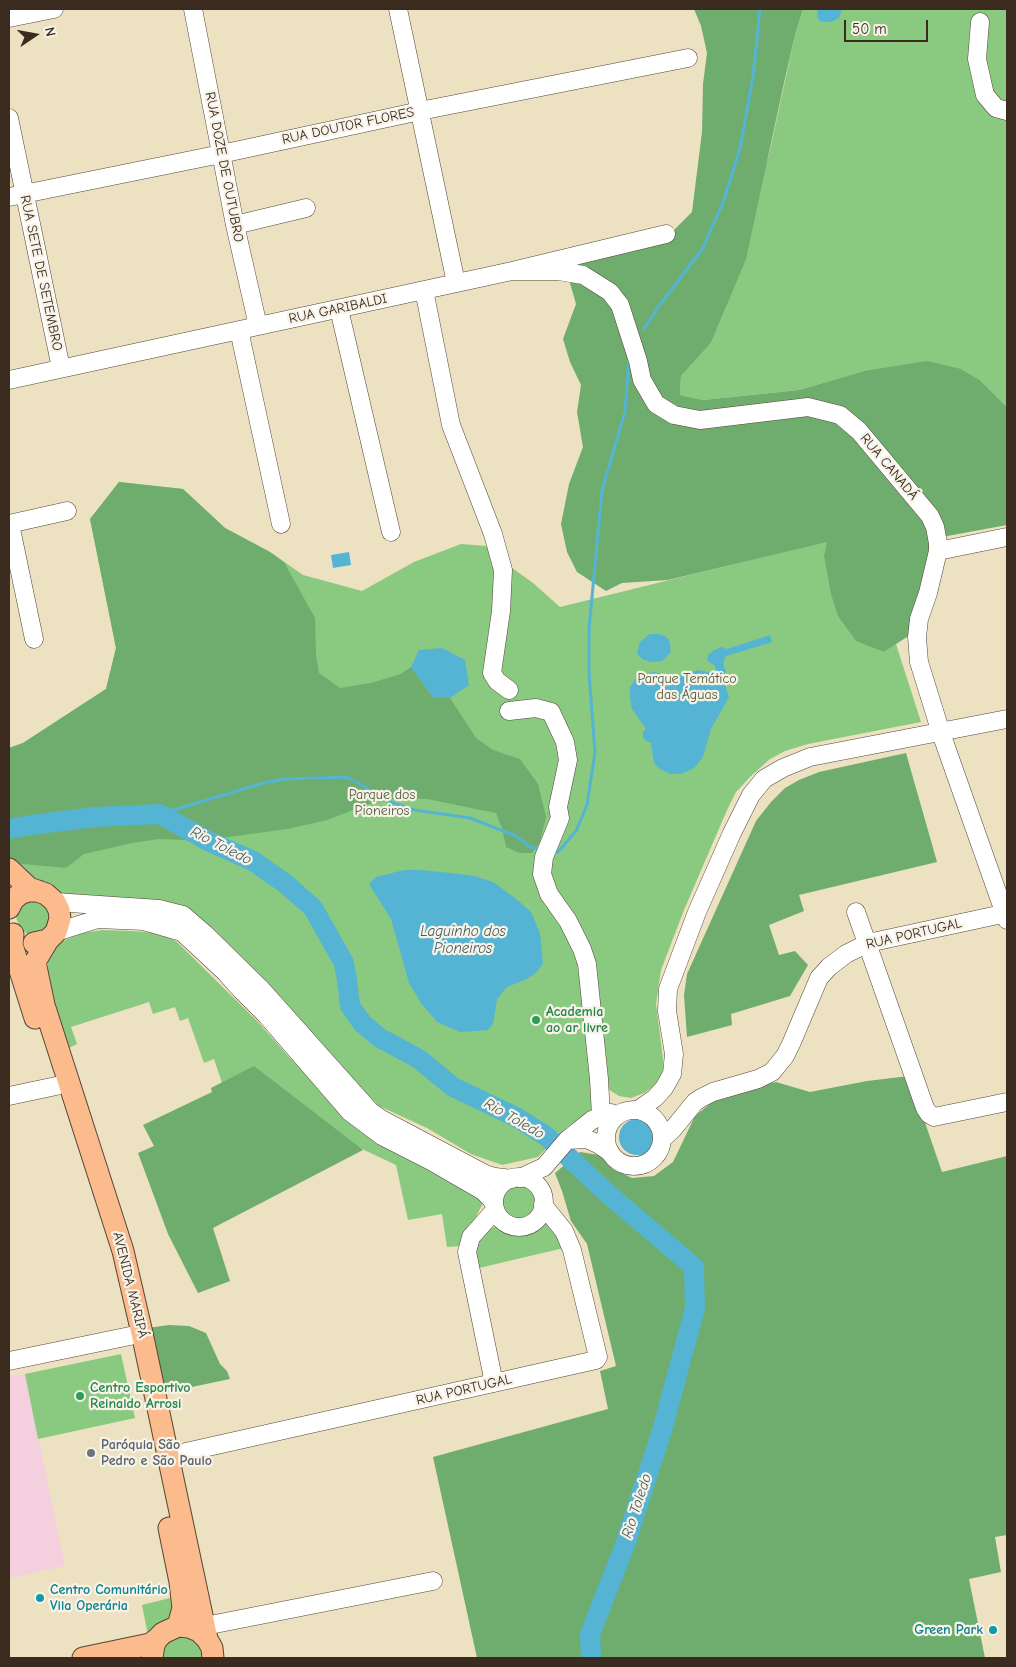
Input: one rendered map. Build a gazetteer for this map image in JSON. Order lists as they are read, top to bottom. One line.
{"streets":{"main road":["AVENIDA MARIPÁ"],"street":["RUA DOUTOR FLORES","RUA DOZE DE OUTUBRO","RUA SETE DE SETEMBRO","RUA GARIBALDI","RUA CANADÁ","RUA PORTUGAL"]},"crossings":[["RUA DOUTOR FLORES","RUA DOZE DE OUTUBRO"],["RUA DOUTOR FLORES","RUA SETE DE SETEMBRO"],["RUA DOZE DE OUTUBRO","RUA GARIBALDI"],["RUA SETE DE SETEMBRO","RUA GARIBALDI"],["RUA GARIBALDI","RUA CANADÁ"],["RUA CANADÁ","RUA PORTUGAL"],["RUA PORTUGAL","AVENIDA MARIPÁ"]],"water":["Rio Toledo","Laguinho dos Pioneiros"],"parks":["Parque Temático das Águas","Parque dos Pioneiros"],"places":["Academia ao ar livre","Centro Esportivo Reinaldo Arrosi","Paróquia São Pedro e São Paulo","Centro Comunitário Vila Operária","Green Park"],"scale_bar":"50 m","north":"right"}
